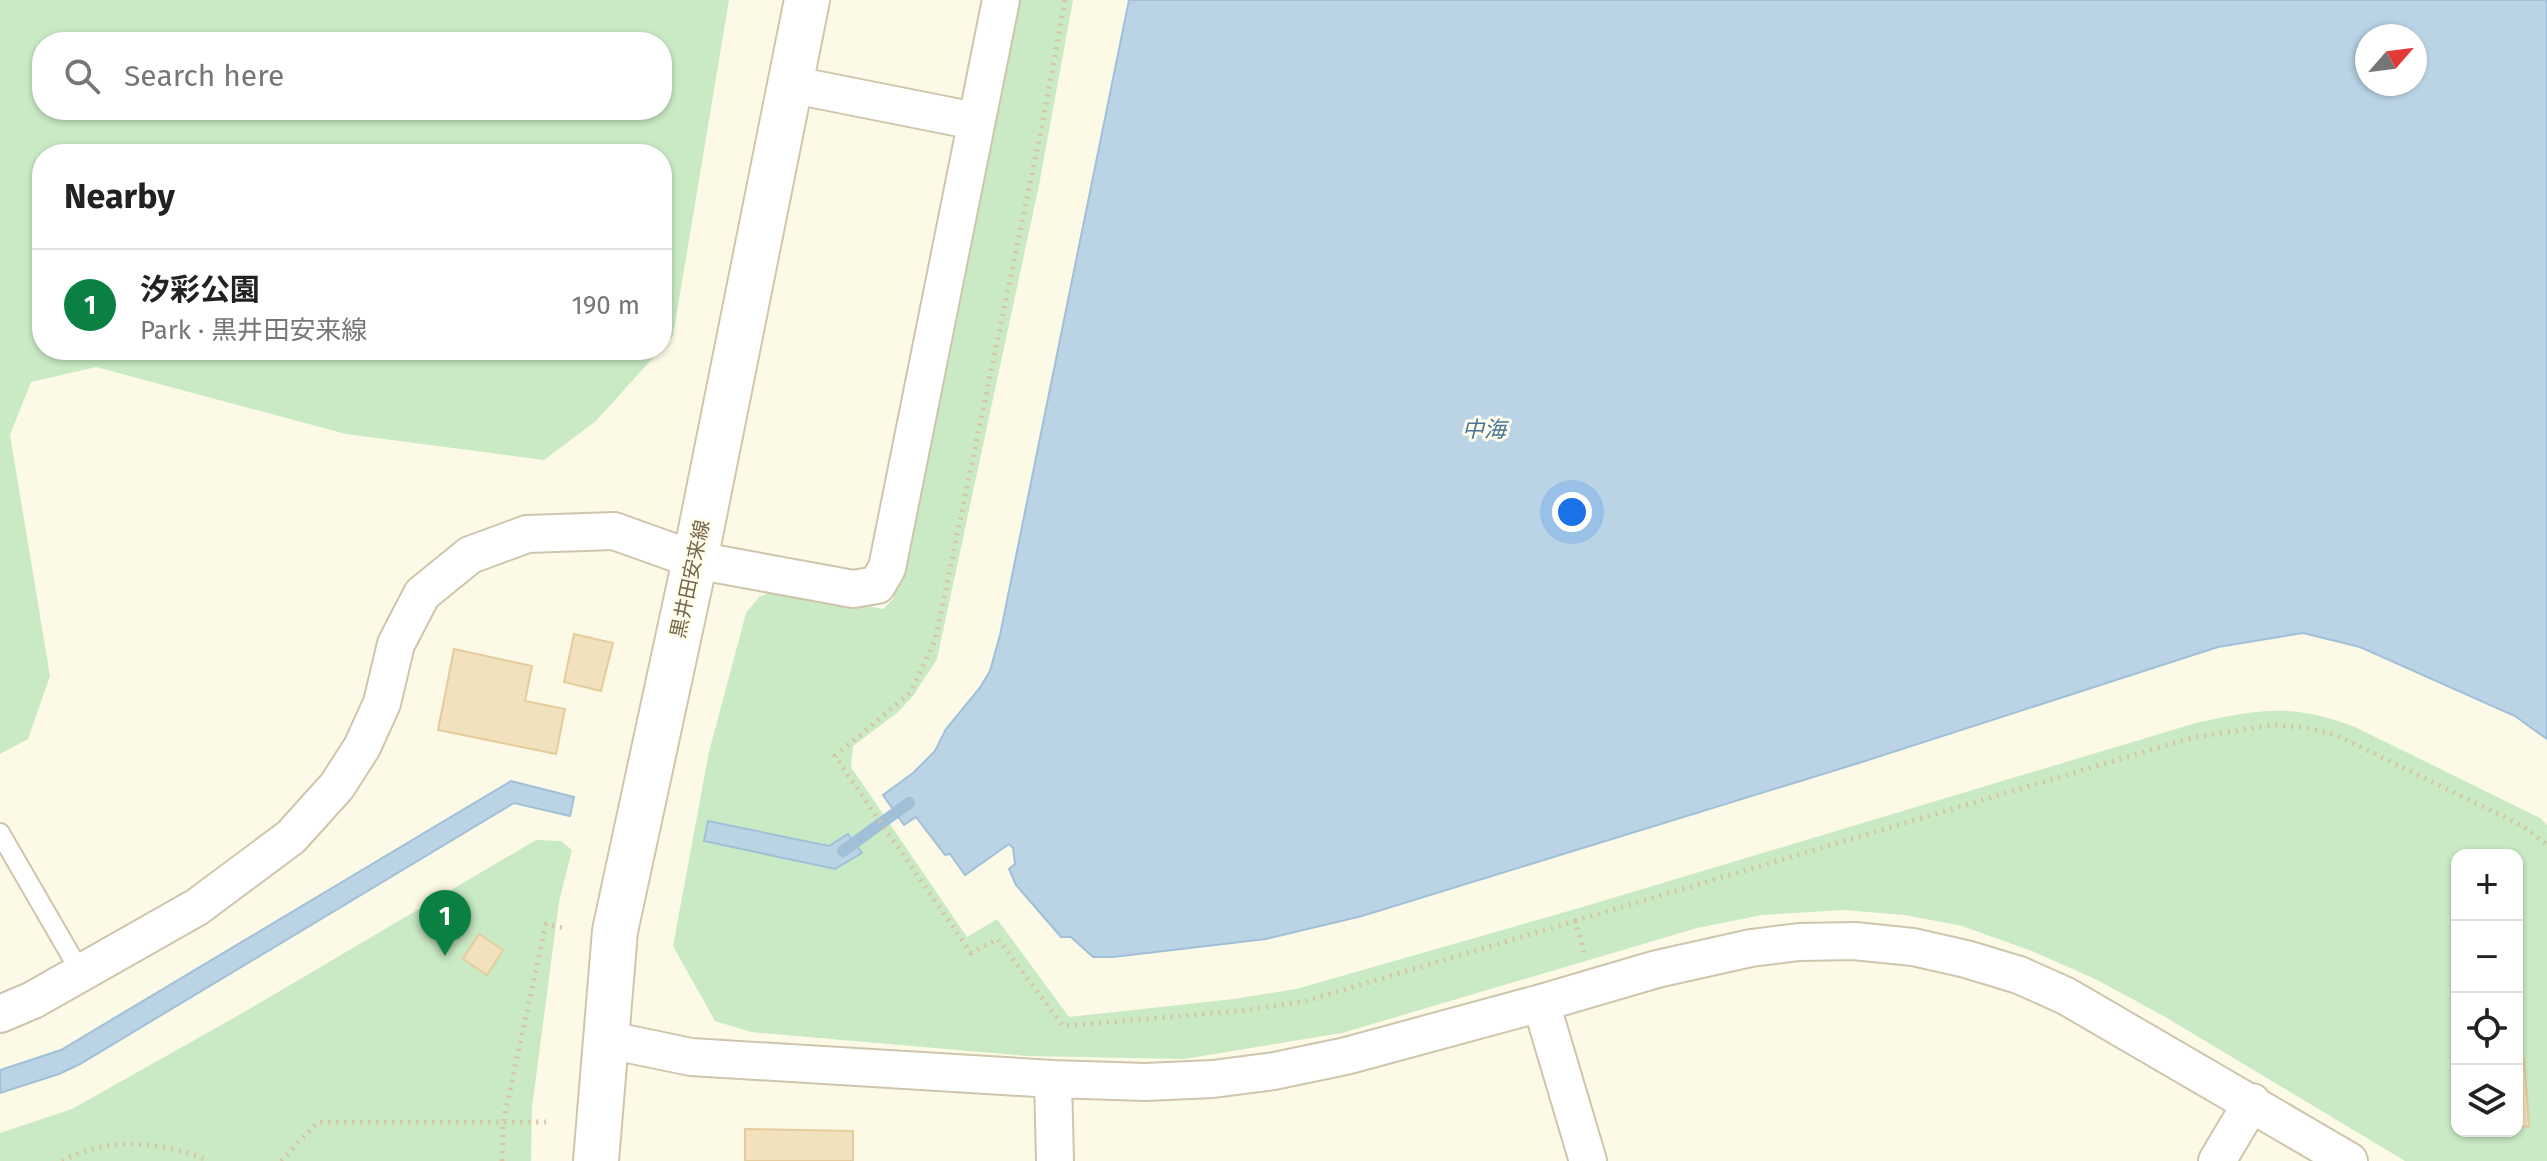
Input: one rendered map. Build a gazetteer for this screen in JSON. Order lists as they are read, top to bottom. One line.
{"streets":{"main road":["黒井田安来線"]},"water":["中海"],"north":"top right","page":{"search":"Search here","heading":"Nearby","list":[{"mark":"1","name":"汐彩公園","note":"Park · 黒井田安来線","value":"190 m"}],"map_buttons":["+","−"],"pins":"1"}}
